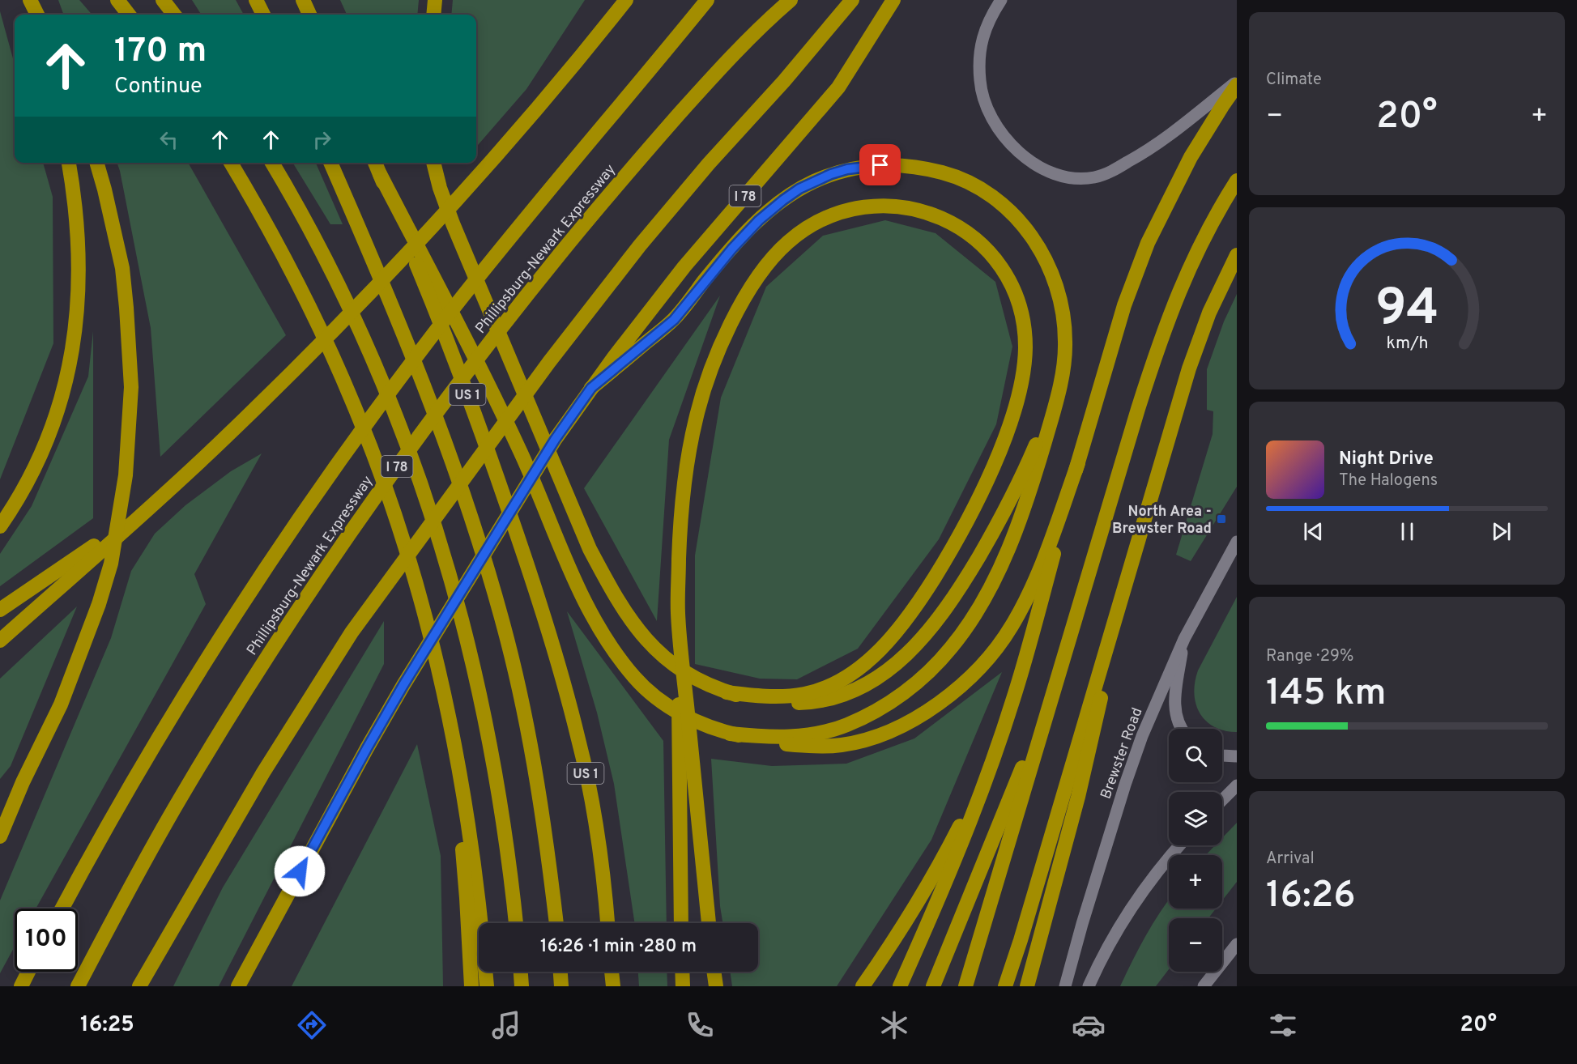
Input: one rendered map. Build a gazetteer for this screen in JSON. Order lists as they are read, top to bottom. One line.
{"streets":{"highway":["I 78","Phillipsburg-Newark Expressway","US 1"],"street":["Brewster Road"]},"places":{"transit":["North Area - Brewster Road"]},"page":{"tile":["Climate",["Range · 29%","145 km"],["Arrival","16:26"]],"turn":["170 m","Continue"],"heat":["−","20°","+"],"song":["Night Drive","The Halogens"],"map_buttons":["+","−"],"limit":"100","trip":"16:26 · 1 min · 280 m","tabs":["16:25","20°"],"gauge":["94","km/h"]}}
